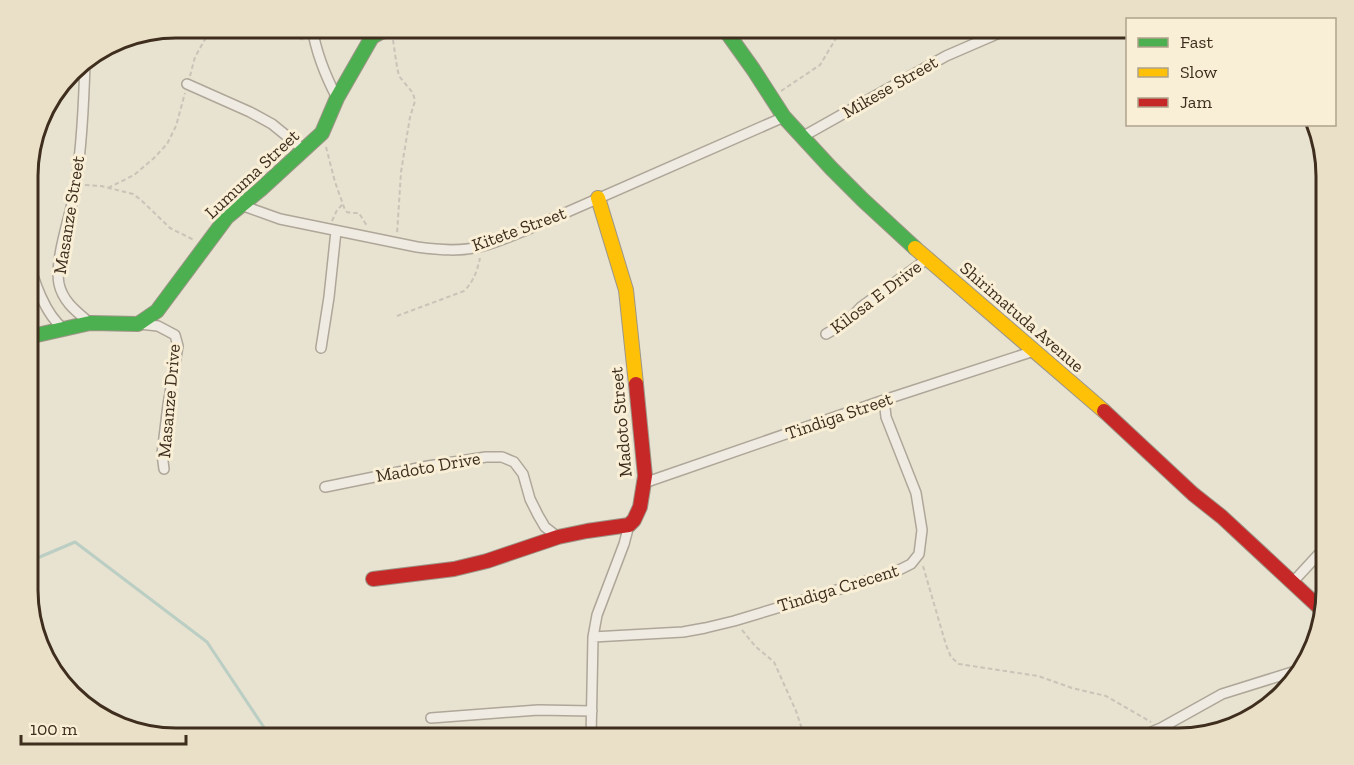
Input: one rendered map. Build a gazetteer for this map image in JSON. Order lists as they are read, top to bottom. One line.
{"streets":{"street":["Mikese Street","Lumuma Street","Masanze Street","Kitete Street","Kilosa E Drive","Shirimatuda Avenue","Masanze Drive","Tindiga Street","Madoto Street","Madoto Drive","Tindiga Crecent"]},"crossings":[["Mikese Street","Shirimatuda Avenue"],["Lumuma Street","Kitete Street"],["Lumuma Street","Masanze Drive"],["Kitete Street","Shirimatuda Avenue"],["Kitete Street","Madoto Street"],["Kilosa E Drive","Shirimatuda Avenue"],["Shirimatuda Avenue","Tindiga Street"],["Tindiga Street","Madoto Street"],["Tindiga Street","Tindiga Crecent"]],"legend":["Fast","Slow","Jam"],"scale_bar":"100 m"}
